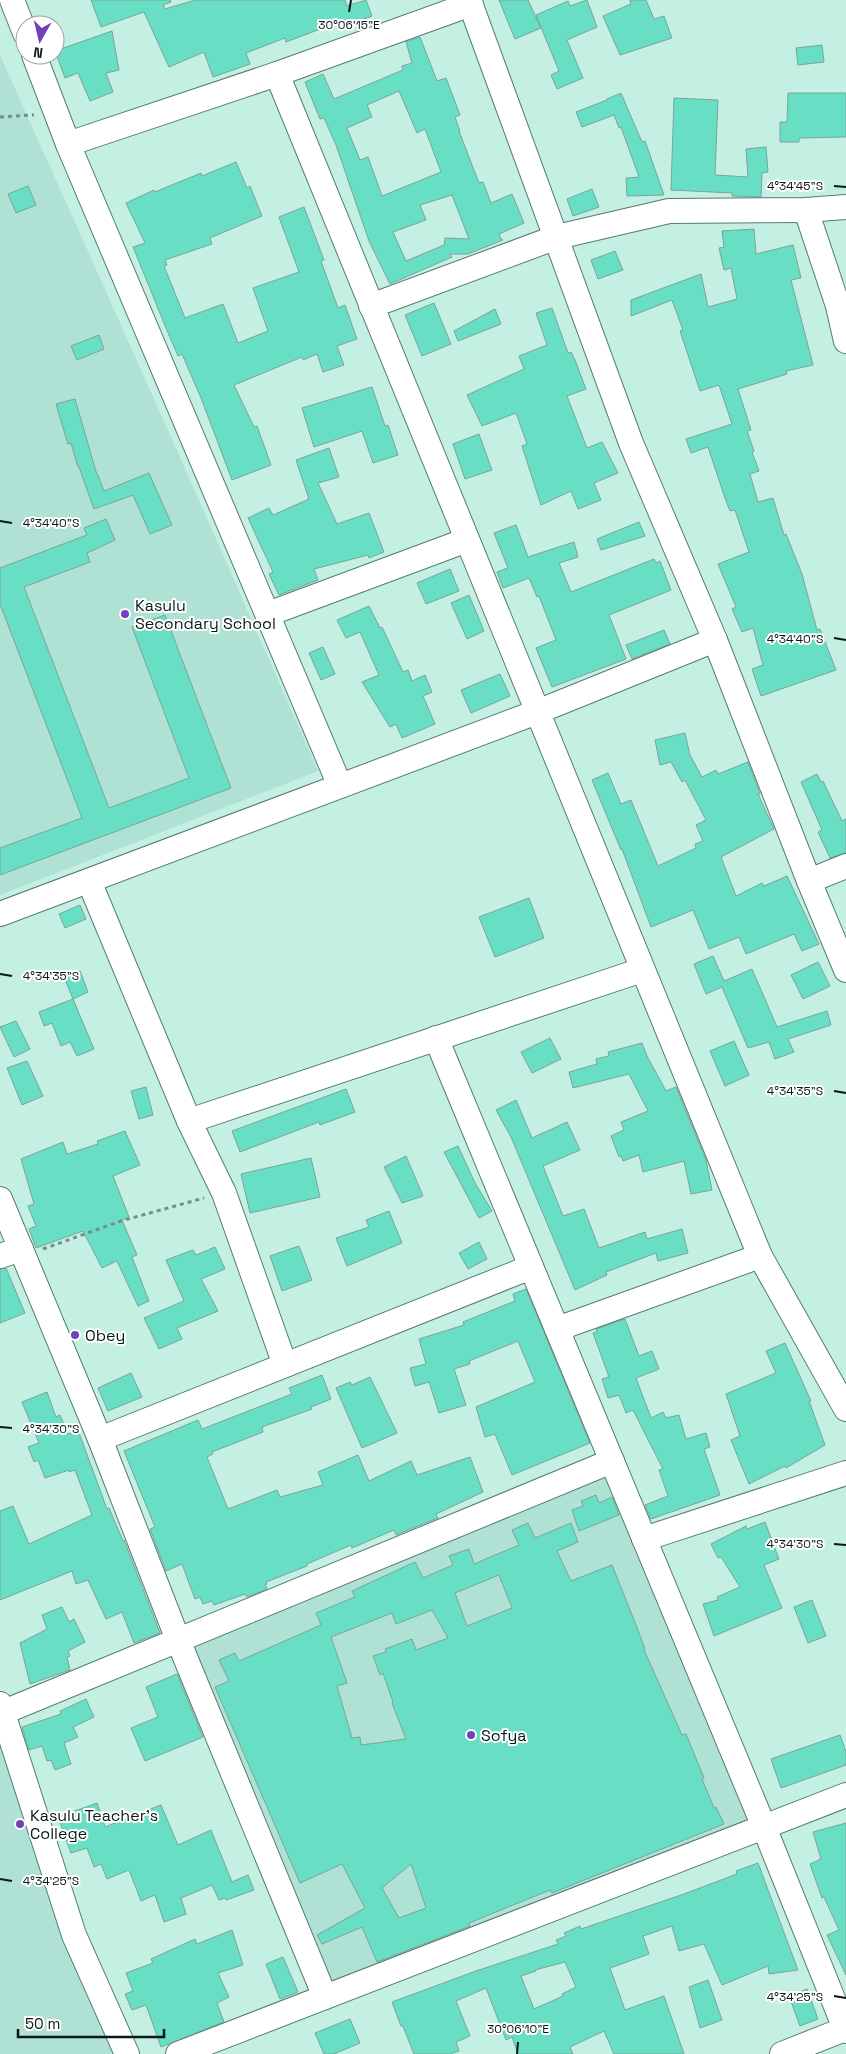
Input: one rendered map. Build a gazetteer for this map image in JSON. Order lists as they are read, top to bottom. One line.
{"places":["Kasulu Secondary School","Obey","Sofya","Kasulu Teacher's College"],"scale_bar":"50 m","north":"bottom","coordinates":["30°06'15\"E","4°34'45\"S","4°34'40\"S","4°34'35\"S","4°34'30\"S","4°34'25\"S","30°06'10\"E"]}
